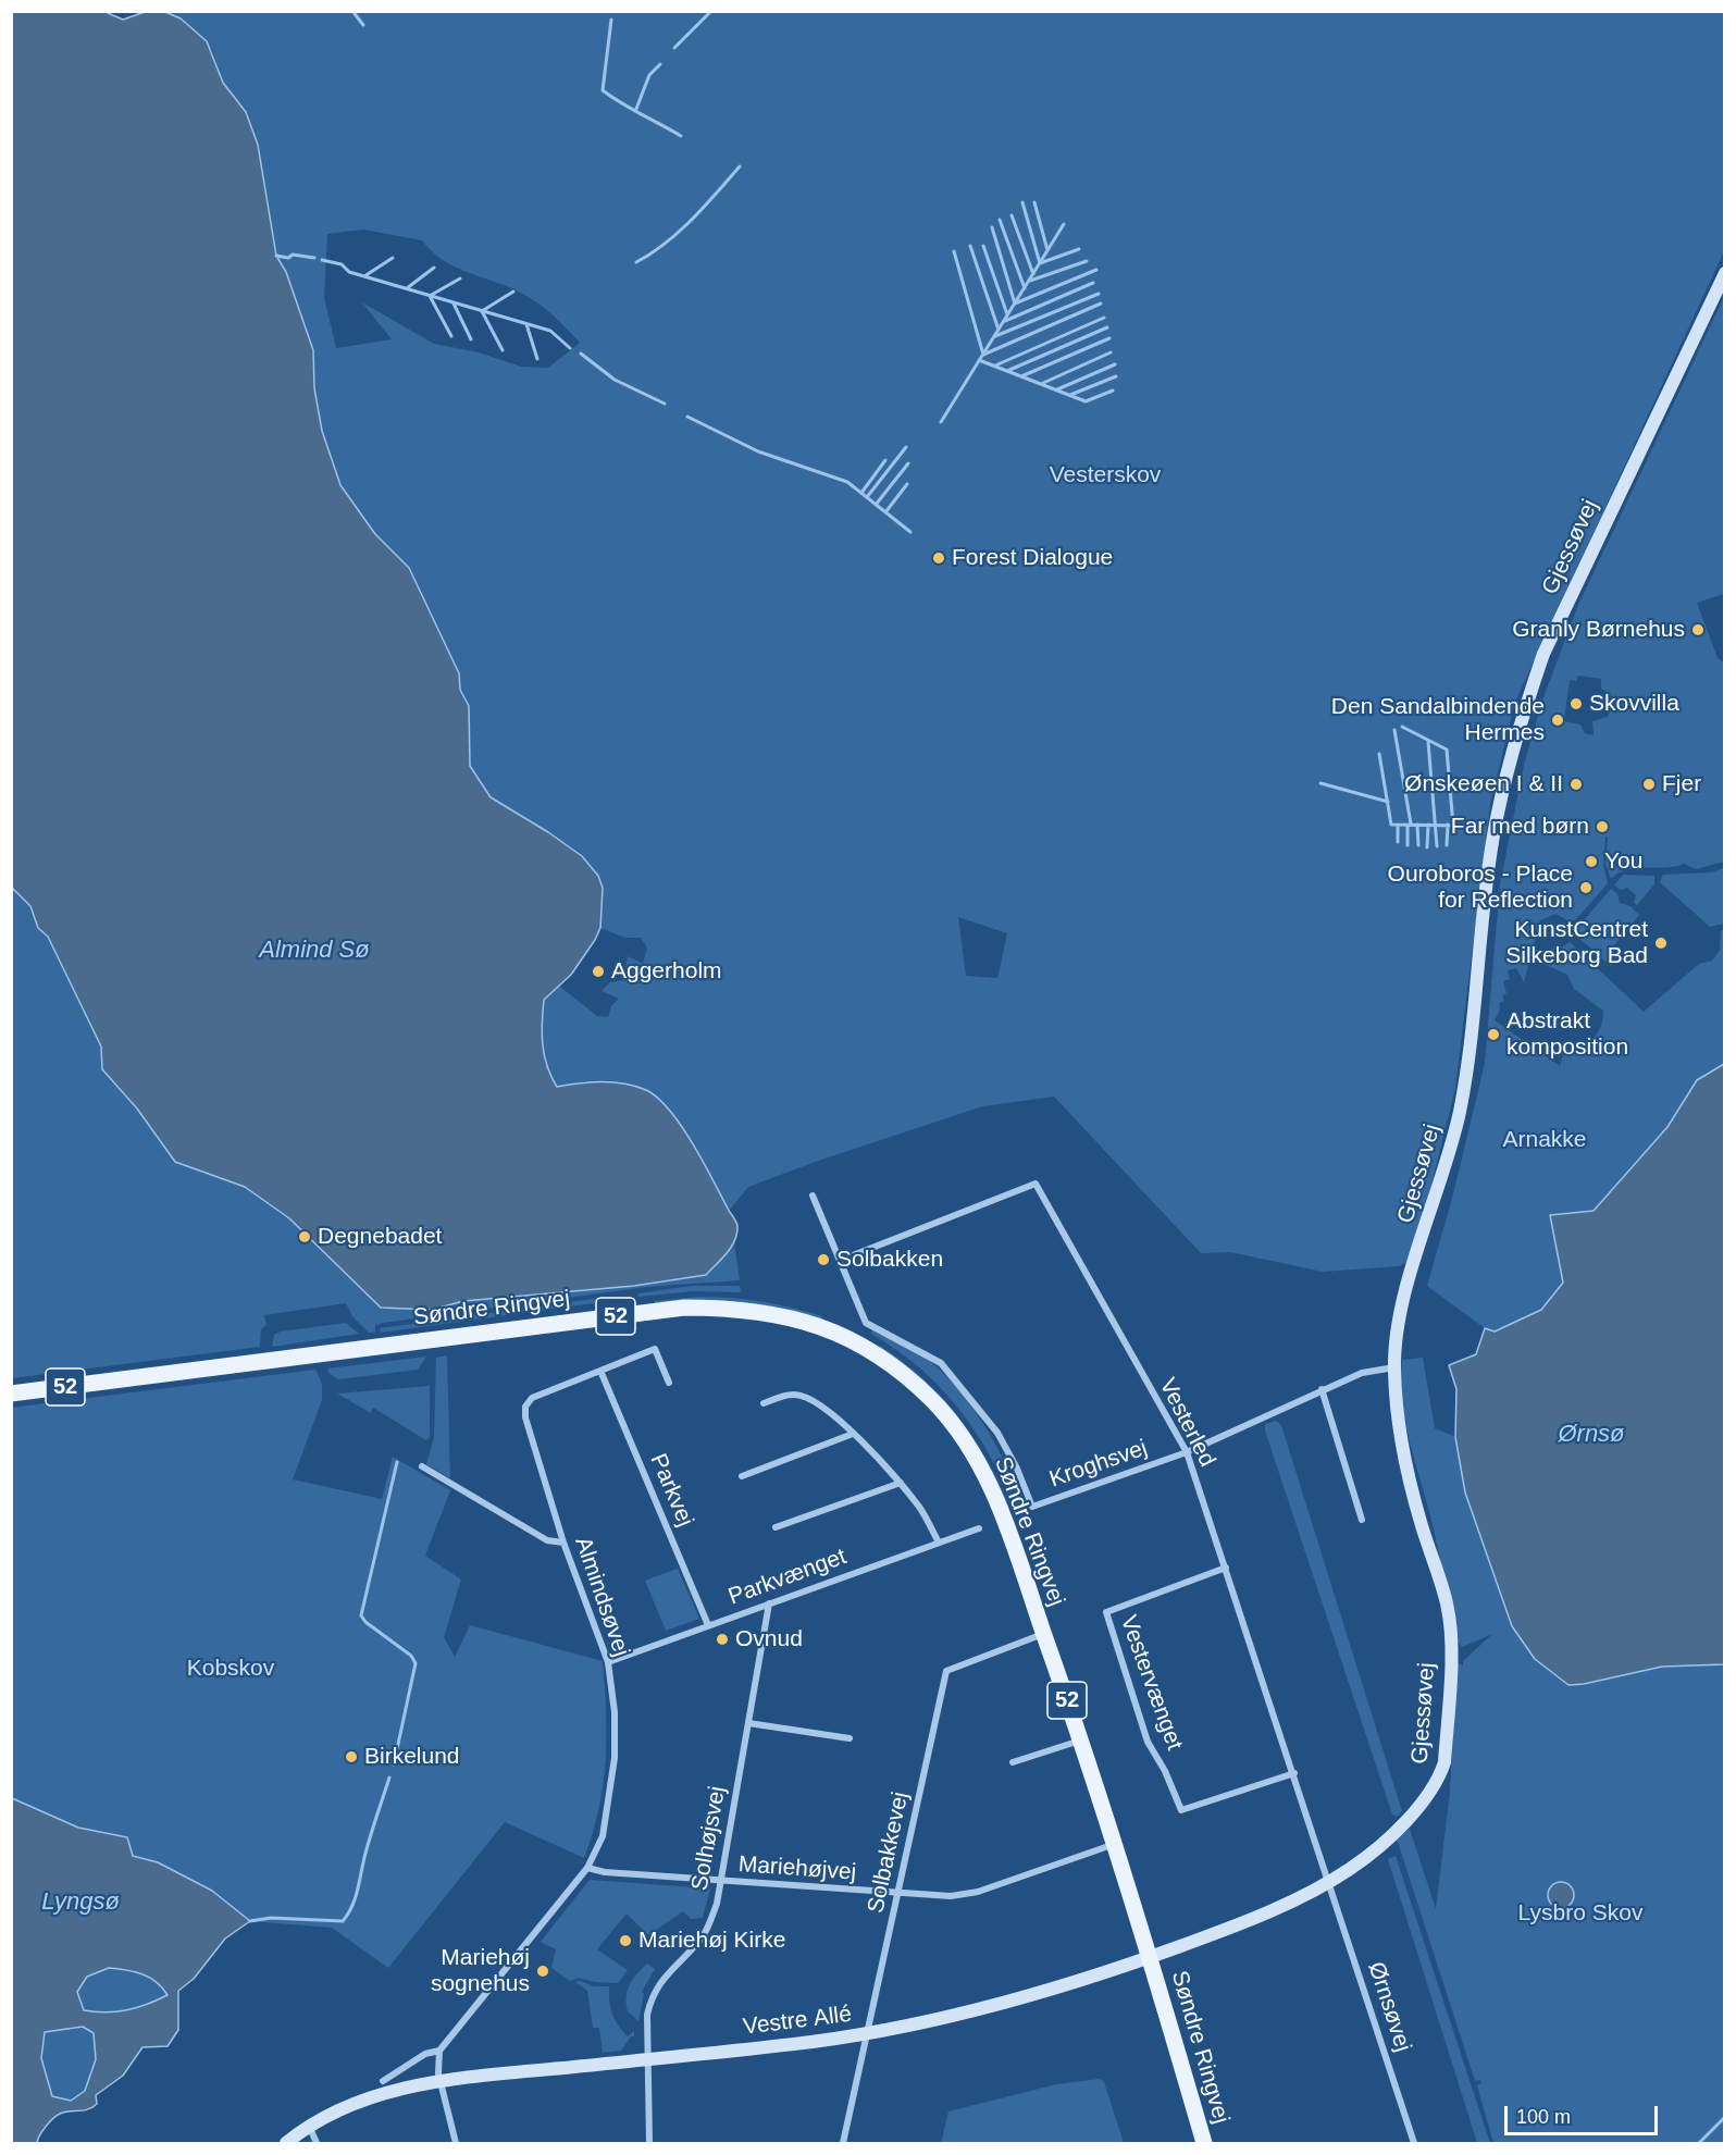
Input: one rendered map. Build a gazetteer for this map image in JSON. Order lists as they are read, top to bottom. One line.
{"streets":{"main road":["Søndre Ringvej","52"],"street":["Gjessøvej","Vesterled","Kroghsvej","Parkvej","Parkvænget","Almindsøvej","Vestervænget","Solhøjsvej","Solbakkevej","Mariehøjvej","Ørnsøvej","Vestre Allé"]},"crossings":[["Gjessøvej","Søndre Ringvej"],["Gjessøvej","Vesterled"],["Gjessøvej","Kroghsvej"],["Gjessøvej","Ørnsøvej"],["Gjessøvej","Vestre Allé"],["Søndre Ringvej","Solbakkevej"],["Søndre Ringvej","Mariehøjvej"],["Søndre Ringvej","Vestre Allé"],["Vesterled","Kroghsvej"],["Vesterled","Vestervænget"],["Vesterled","Ørnsøvej"],["Parkvej","Parkvænget"],["Parkvej","Almindsøvej"],["Parkvænget","Almindsøvej"],["Parkvænget","Solhøjsvej"],["Almindsøvej","Mariehøjvej"],["Solhøjsvej","Mariehøjvej"],["Solhøjsvej","Vestre Allé"],["Solbakkevej","Mariehøjvej"],["Solbakkevej","Vestre Allé"]],"water":["Almind Sø","Ørnsø","Lyngsø"],"parks":["Vesterskov","Arnakke","Kobskov","Lysbro Skov"],"places":["Forest Dialogue","Granly Børnehus","Skovvilla","Den Sandalbindende Hermes","Ønskeøen I & II","Fjer","Far med børn","You","Ouroboros - Place for Reflection","KunstCentret Silkeborg Bad","Aggerholm","Abstrakt komposition","Degnebadet","Solbakken","Ovnud","Birkelund","Mariehøj Kirke","Mariehøj sognehus"],"scale_bar":"100 m"}
